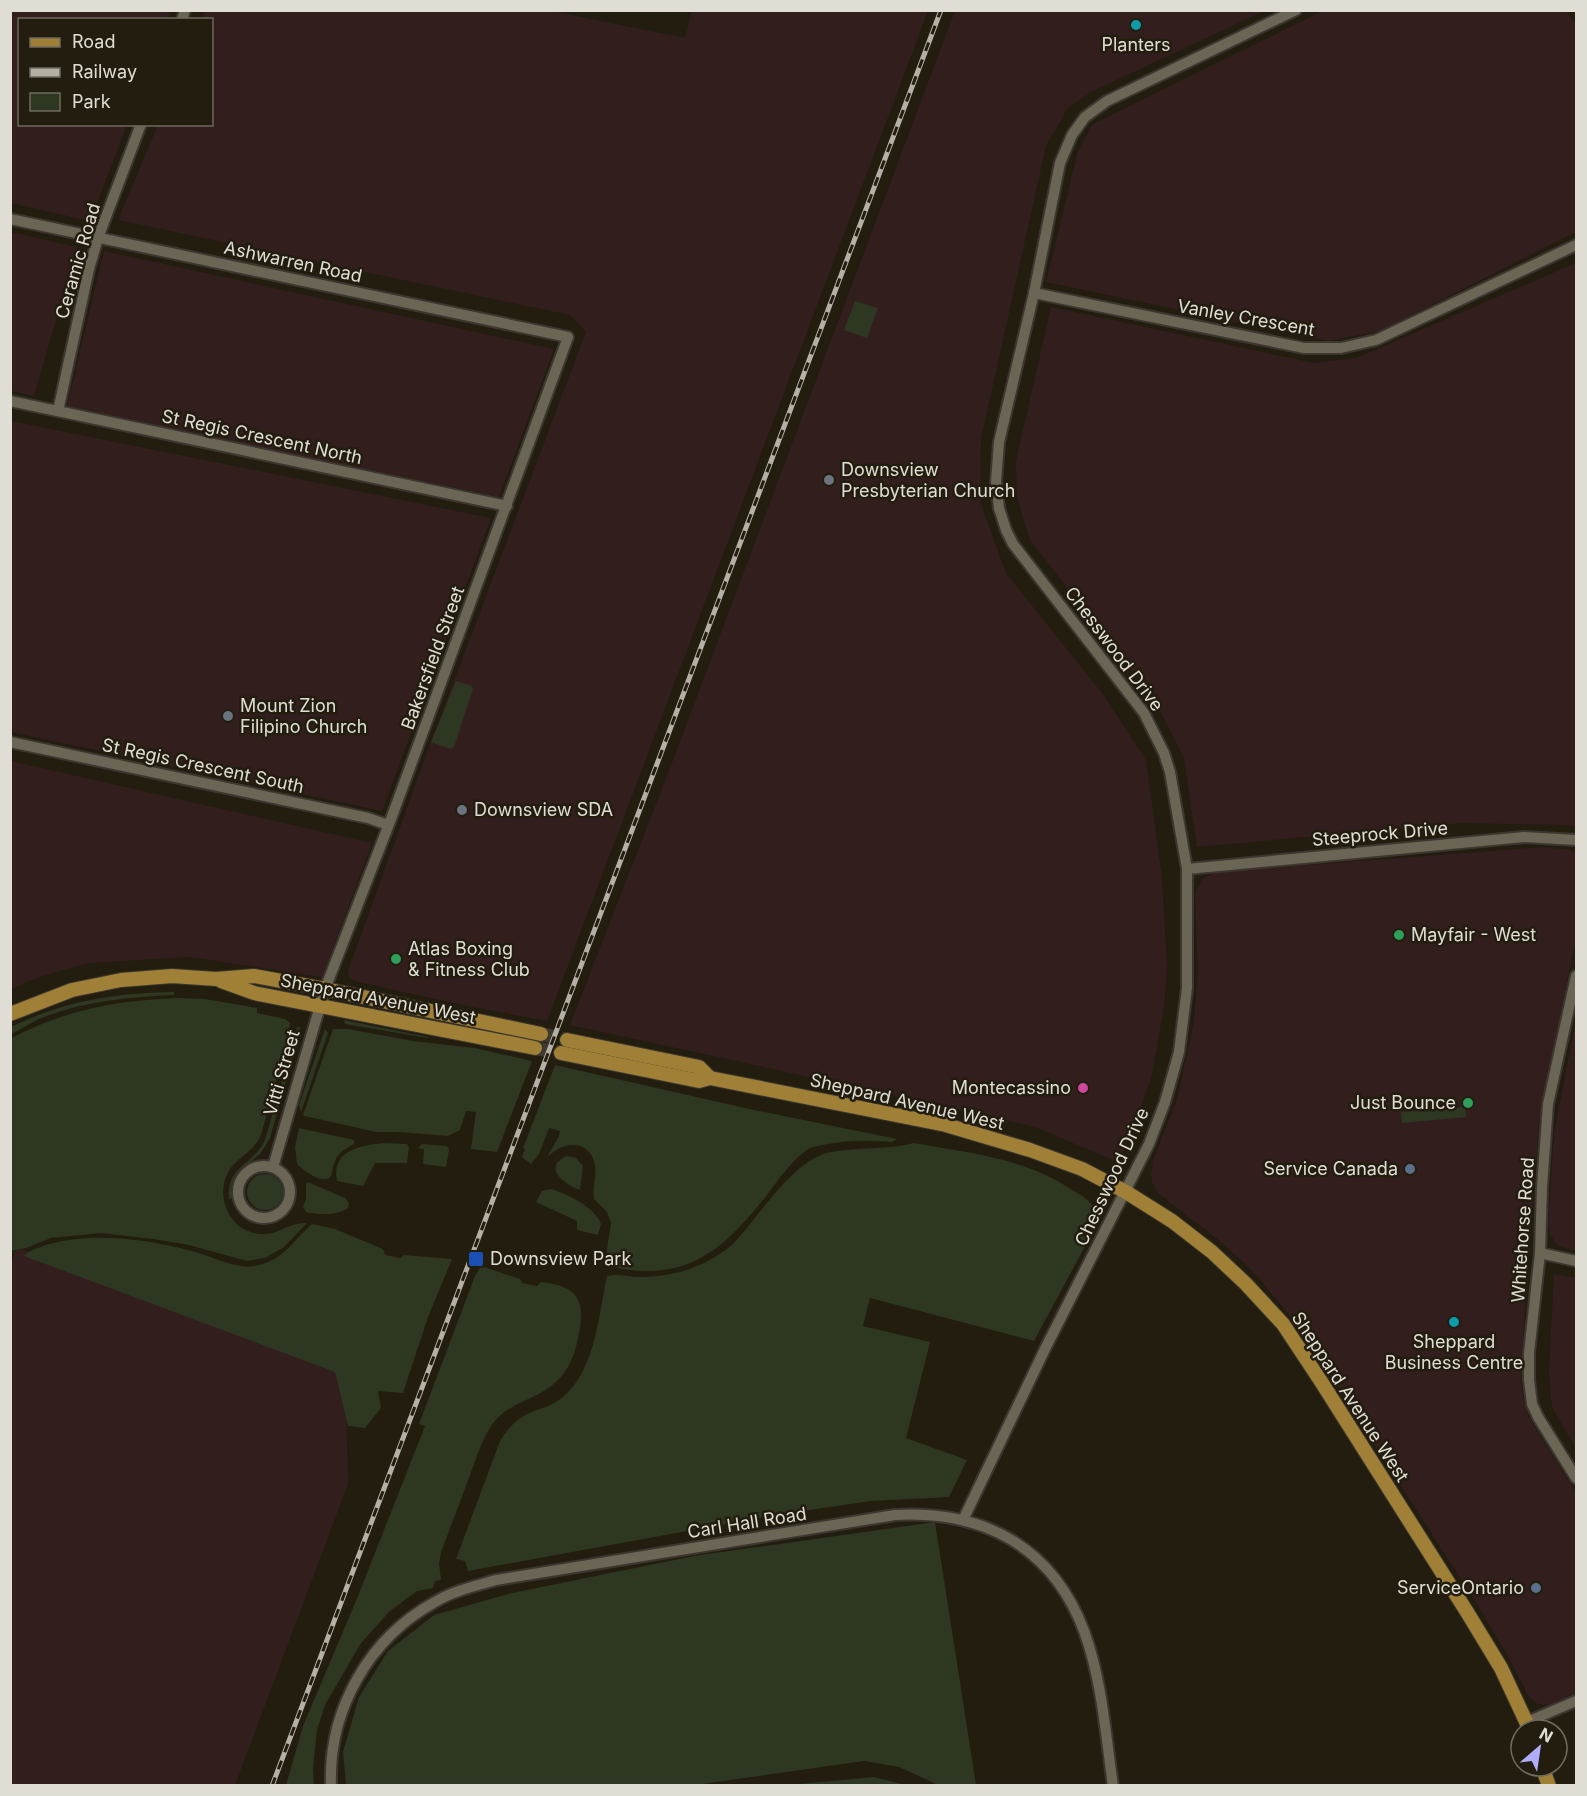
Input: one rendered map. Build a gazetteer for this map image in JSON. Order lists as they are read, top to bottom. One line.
{"streets":{"main road":["Sheppard Avenue West"],"street":["Ceramic Road","Ashwarren Road","Vanley Crescent","St Regis Crescent North","Chesswood Drive","Bakersfield Street","St Regis Crescent South","Steeprock Drive","Vitti Street","Whitehorse Road","Carl Hall Road"]},"crossings":[["Ceramic Road","Ashwarren Road"],["Ceramic Road","St Regis Crescent North"],["Ashwarren Road","Bakersfield Street"],["Vanley Crescent","Chesswood Drive"],["St Regis Crescent North","Bakersfield Street"],["Chesswood Drive","Steeprock Drive"],["Chesswood Drive","Sheppard Avenue West"],["Chesswood Drive","Carl Hall Road"],["Bakersfield Street","St Regis Crescent South"],["Bakersfield Street","Sheppard Avenue West"],["Bakersfield Street","Vitti Street"],["Sheppard Avenue West","Vitti Street"]],"places":{"other":["Planters","Downsview Presbyterian Church","Mount Zion Filipino Church","Downsview SDA","Mayfair - West","Atlas Boxing & Fitness Club","Montecassino","Just Bounce","Service Canada","Sheppard Business Centre","ServiceOntario"],"transit":["Downsview Park"]},"legend":["Road","Railway","Park"],"north":"top right"}
